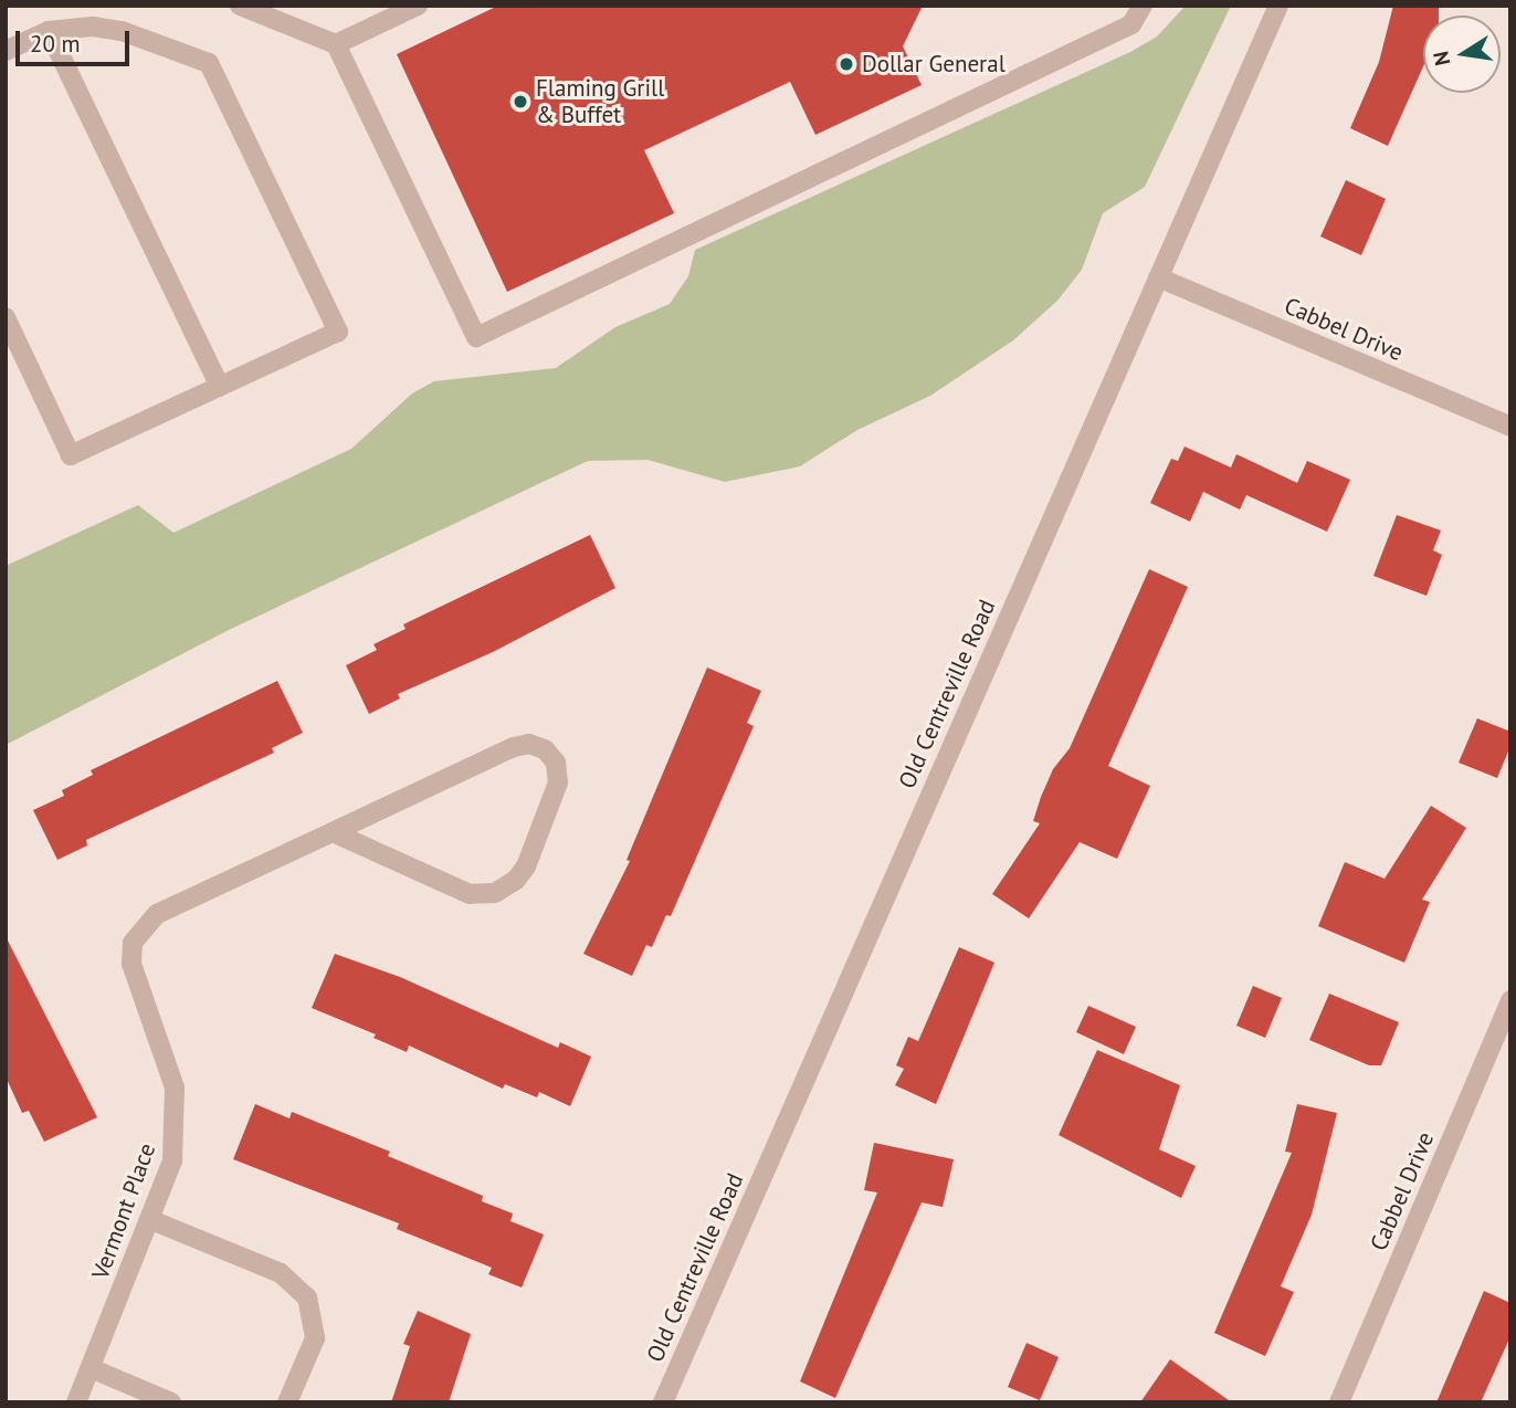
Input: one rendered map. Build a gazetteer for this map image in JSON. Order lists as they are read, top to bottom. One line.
{"streets":{"street":["Cabbel Drive","Old Centreville Road","Vermont Place"]},"crossings":[["Cabbel Drive","Old Centreville Road"]],"places":["Dollar General","Flaming Grill & Buffet"],"scale_bar":"20 m","north":"left"}
